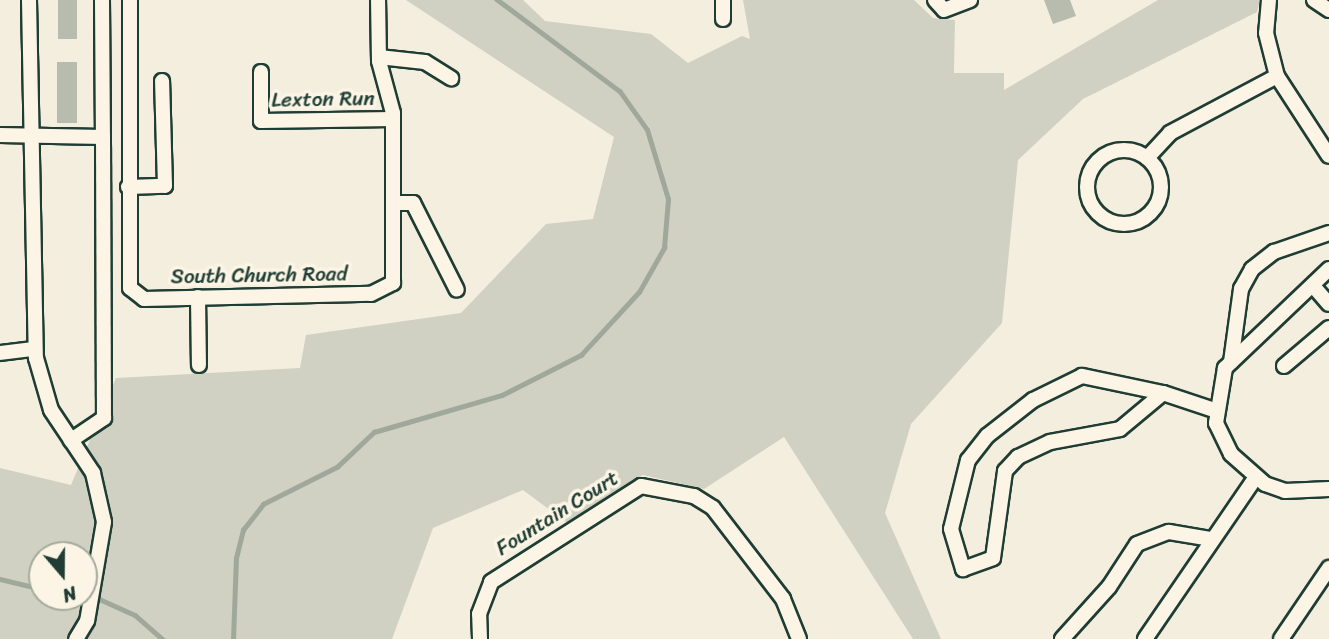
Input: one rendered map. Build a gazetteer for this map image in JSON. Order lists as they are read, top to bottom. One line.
{"streets":{"street":["Lexton Run","South Church Road","Fountain Court"]},"crossings":[["Lexton Run","South Church Road"]],"north":"bottom"}
